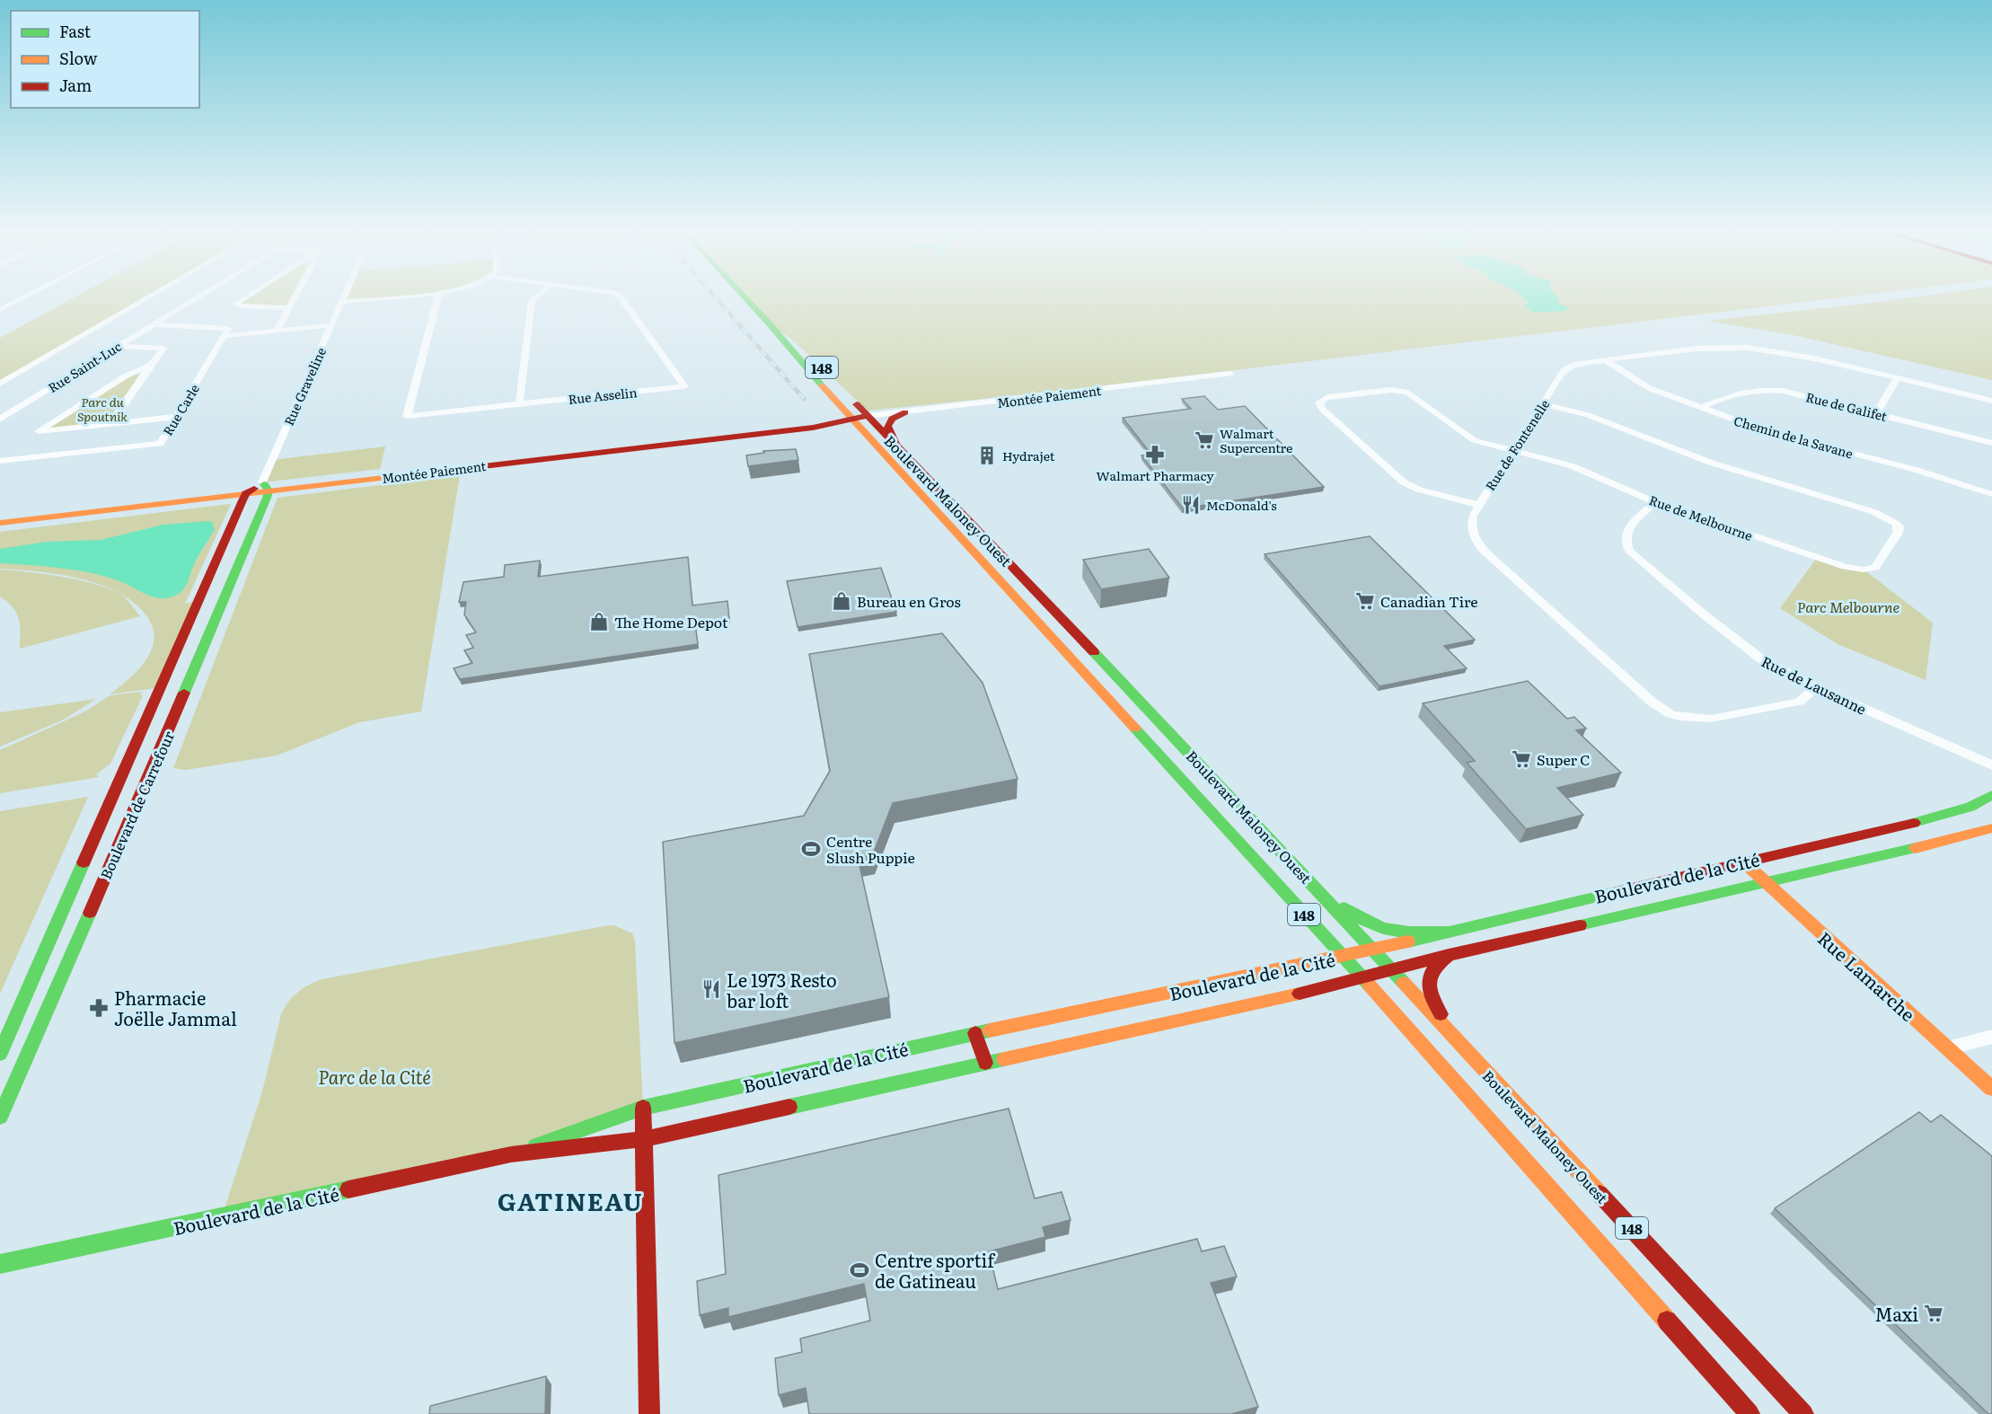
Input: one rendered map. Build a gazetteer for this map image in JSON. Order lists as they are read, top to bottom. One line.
{"streets":{"main road":["148","Montée Paiement","Boulevard Maloney Ouest","Boulevard de Carrefour","Boulevard de la Cité","Rue Lamarche"],"street":["Rue Saint-Luc","Rue Graveline","Rue Asselin","Rue de Galifet","Rue Carle","Chemin de la Savane","Rue de Fontenelle","Rue de Melbourne","Rue de Lausanne"]},"crossings":[["Rue Graveline","Montée Paiement"],["Rue Graveline","Boulevard de Carrefour"],["Montée Paiement","Boulevard Maloney Ouest"],["Montée Paiement","Boulevard de Carrefour"],["Rue de Galifet","Chemin de la Savane"],["Chemin de la Savane","Rue de Fontenelle"],["Rue de Fontenelle","Rue de Melbourne"],["Rue de Fontenelle","Rue de Lausanne"],["Boulevard Maloney Ouest","Boulevard de la Cité"],["Rue de Melbourne","Rue de Lausanne"],["Boulevard de la Cité","Rue Lamarche"]],"districts":["GATINEAU"],"parks":["Parc du Spoutnik","Parc Melbourne","Parc de la Cité"],"places":{"supermarket":["Walmart Supercentre","Canadian Tire","Super C","Maxi"],"pharmacy":["Walmart Pharmacy","Pharmacie Joëlle Jammal"],"building":["Hydrajet"],"restaurant":["McDonald's","Le 1973 Resto bar loft"],"shop":["Bureau en Gros","The Home Depot"],"sports":["Centre Slush Puppie","Centre sportif de Gatineau"]},"legend":["Fast","Slow","Jam"]}
